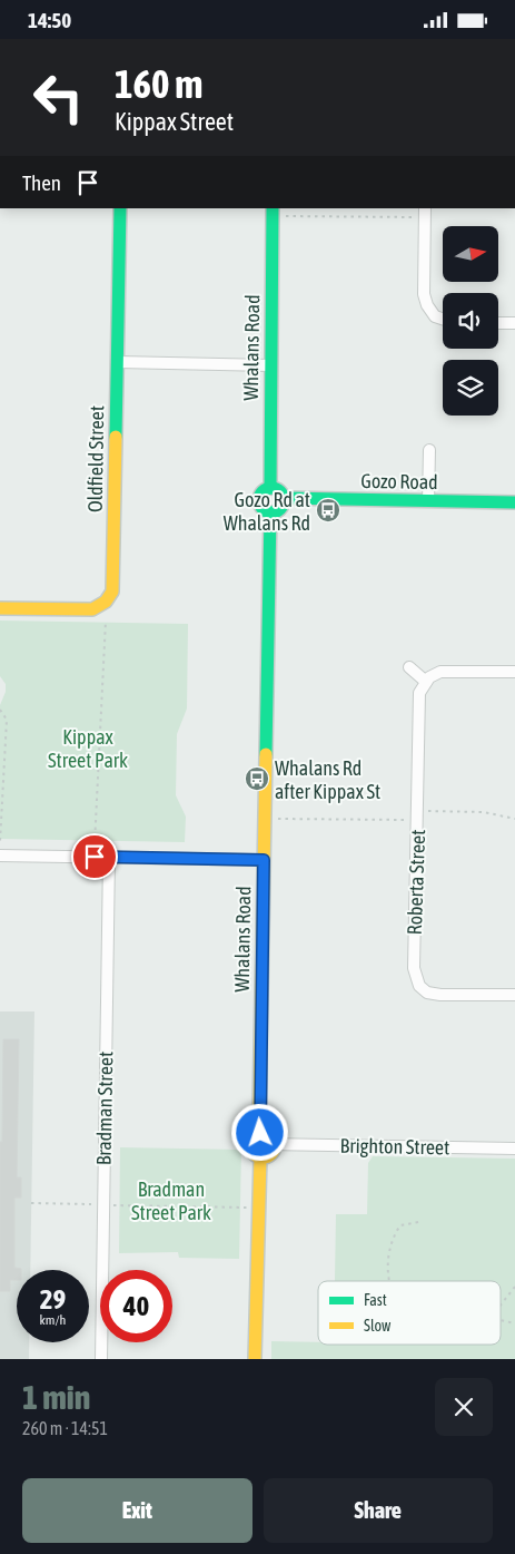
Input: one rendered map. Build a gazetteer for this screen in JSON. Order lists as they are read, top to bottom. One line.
{"streets":{"street":["Whalans Road","Oldfield Street","Gozo Road","Roberta Street","Bradman Street","Brighton Street"]},"crossings":[["Whalans Road","Gozo Road"],["Whalans Road","Brighton Street"]],"parks":["Kippax Street Park","Bradman Street Park"],"places":{"bus stop":["Gozo Rd at Whalans Rd","Whalans Rd after Kippax St"]},"legend":["Fast","Slow"],"north":"right","page":{"status":"14:50","turn":["160 m","Kippax Street"],"then":"Then","speed":"29 km/h","limit":"40","heading":["1 min","260 m · 14:51"],"buttons":["Exit","Share"]}}
